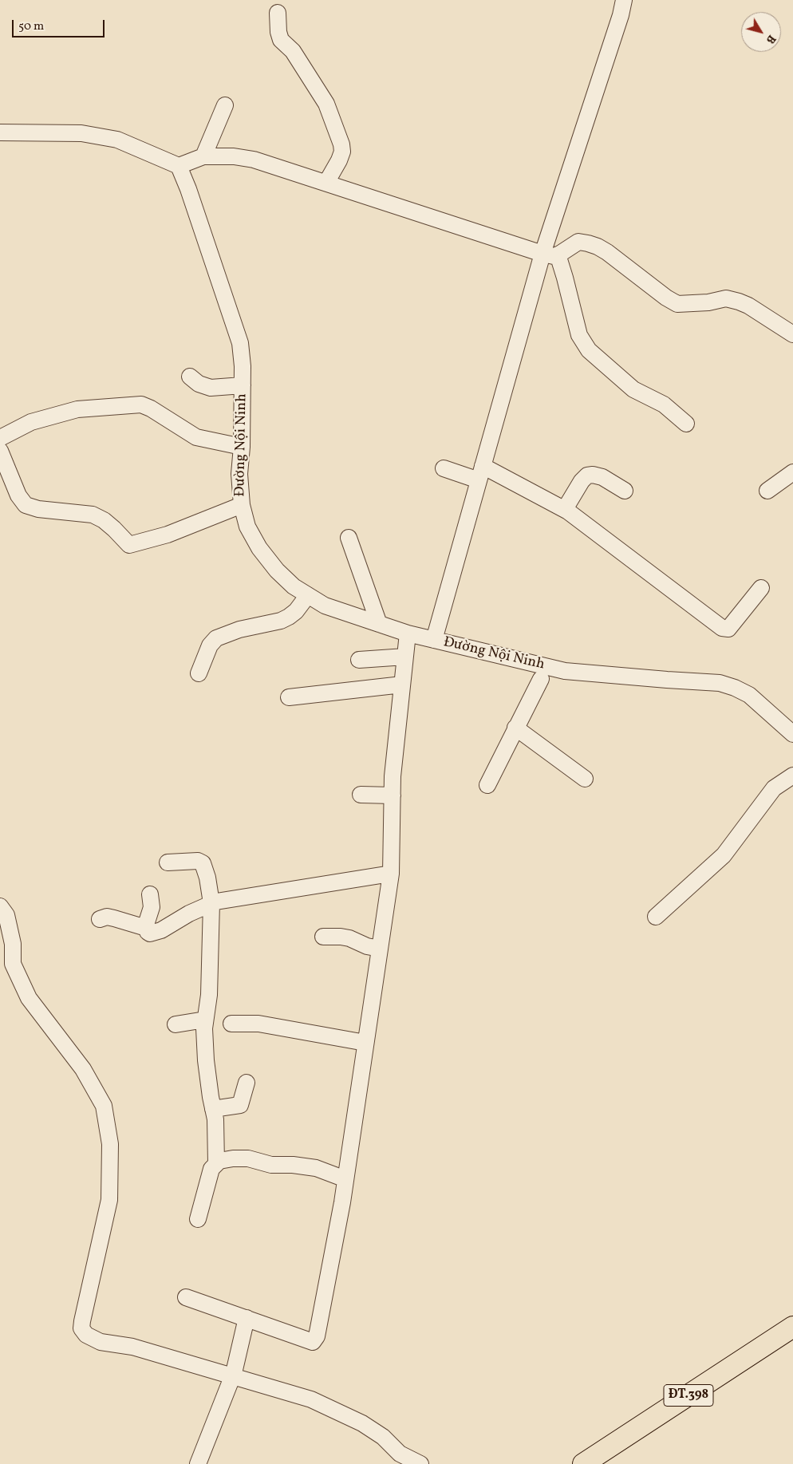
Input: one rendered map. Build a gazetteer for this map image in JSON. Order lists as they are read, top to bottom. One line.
{"streets":{"main road":["ĐT.398"],"street":["Đường Nội Ninh"]},"scale_bar":"50 m","north":"bottom right"}
